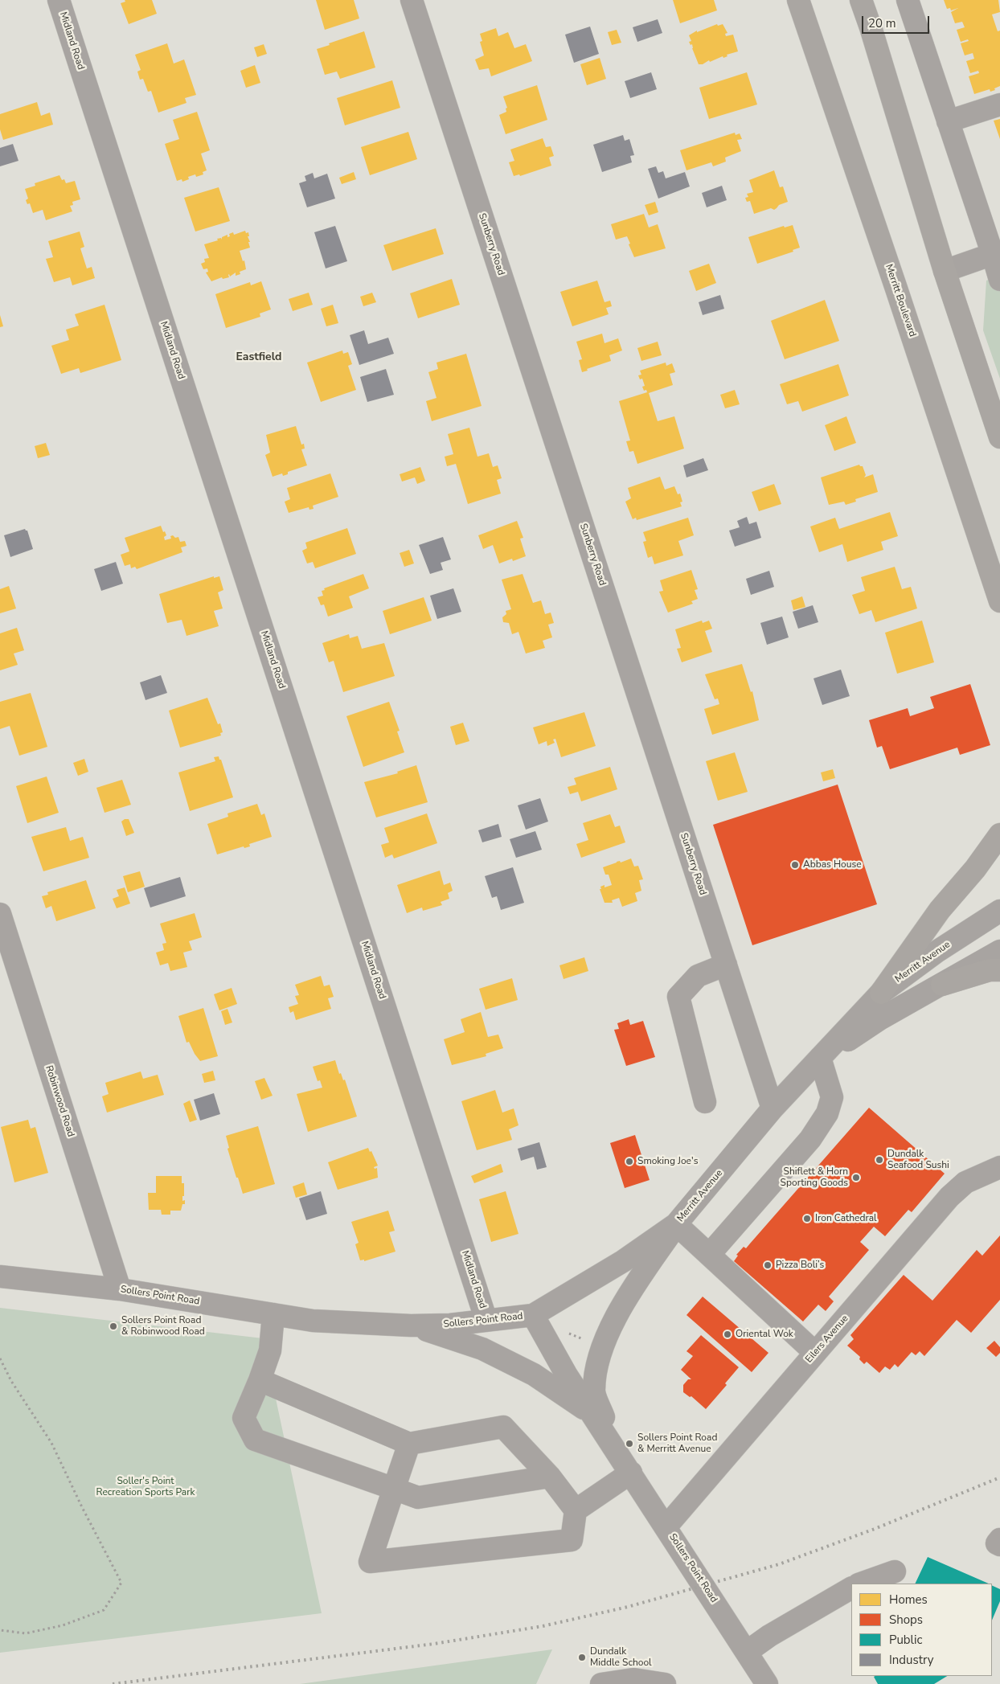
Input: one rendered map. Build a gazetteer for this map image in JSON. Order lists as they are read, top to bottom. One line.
{"streets":{"main road":["Merritt Boulevard"],"street":["Midland Road","Sunberry Road","Merritt Avenue","Robinwood Road","Sollers Point Road","Eilers Avenue"]},"crossings":[["Midland Road","Sollers Point Road"],["Sunberry Road","Merritt Avenue"],["Merritt Avenue","Sollers Point Road"],["Robinwood Road","Sollers Point Road"],["Sollers Point Road","Eilers Avenue"]],"districts":["Eastfield"],"parks":["Soller's Point Recreation Sports Park"],"places":["Abbas House","Dundalk Seafood Sushi","Smoking Joe's","Shiflett & Horn Sporting Goods","Iron Cathedral","Pizza Boli’s","Sollers Point Road & Robinwood Road","Oriental Wok","Sollers Point Road & Merritt Avenue","Dundalk Middle School"],"legend":["Homes","Shops","Public","Industry"],"scale_bar":"20 m"}
